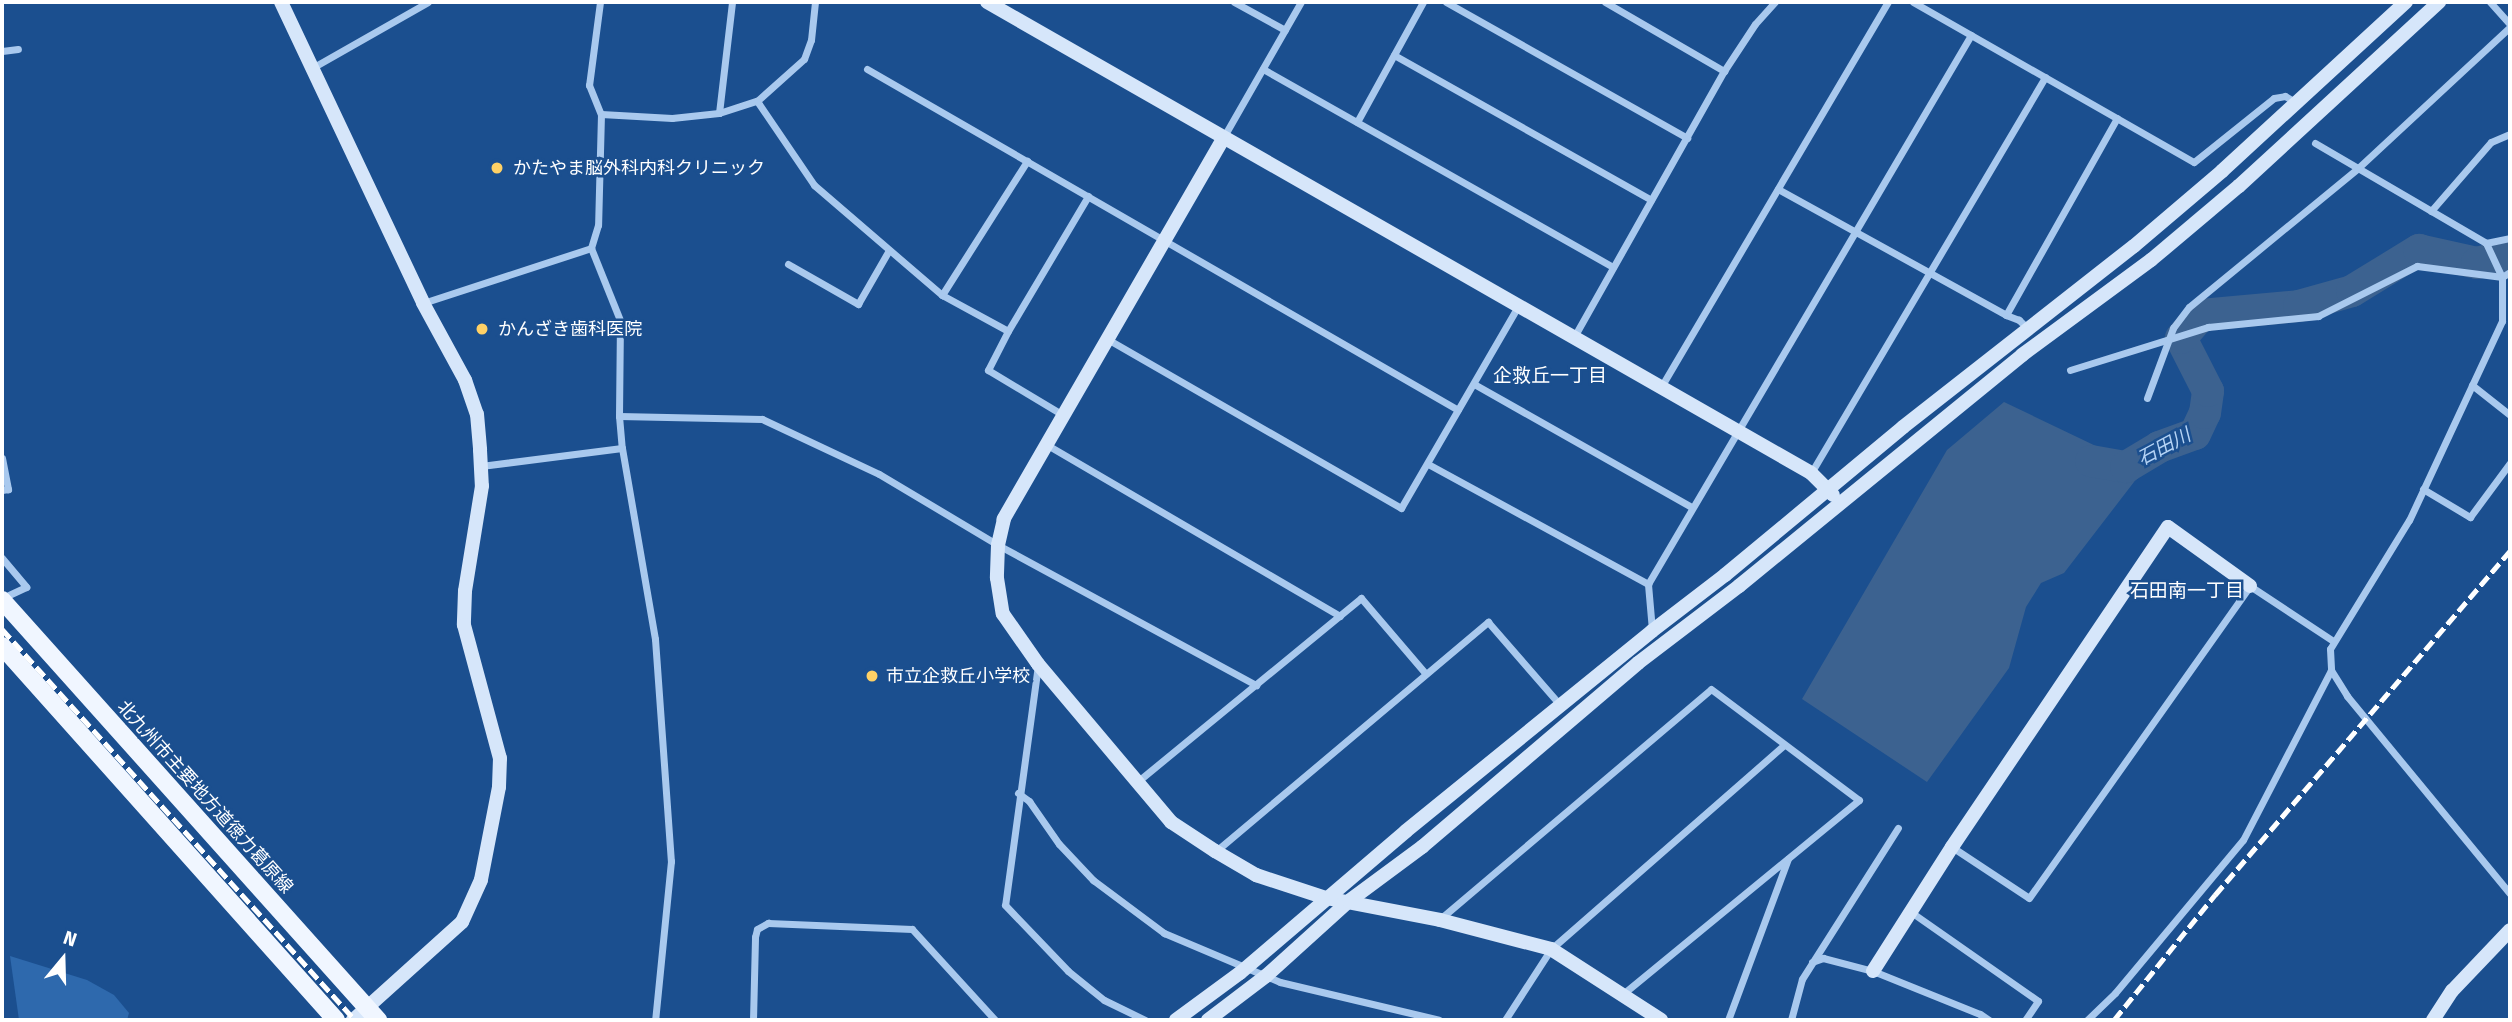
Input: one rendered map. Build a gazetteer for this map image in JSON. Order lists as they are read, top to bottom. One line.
{"streets":{"main road":["北九州市主要地方道徳力葛原線"]},"districts":["企救丘一丁目","石田南一丁目"],"water":["石田川"],"places":["かたやま脳外科内科クリニック","かんざき歯科医院","市立企救丘小学校"],"north":"top"}
